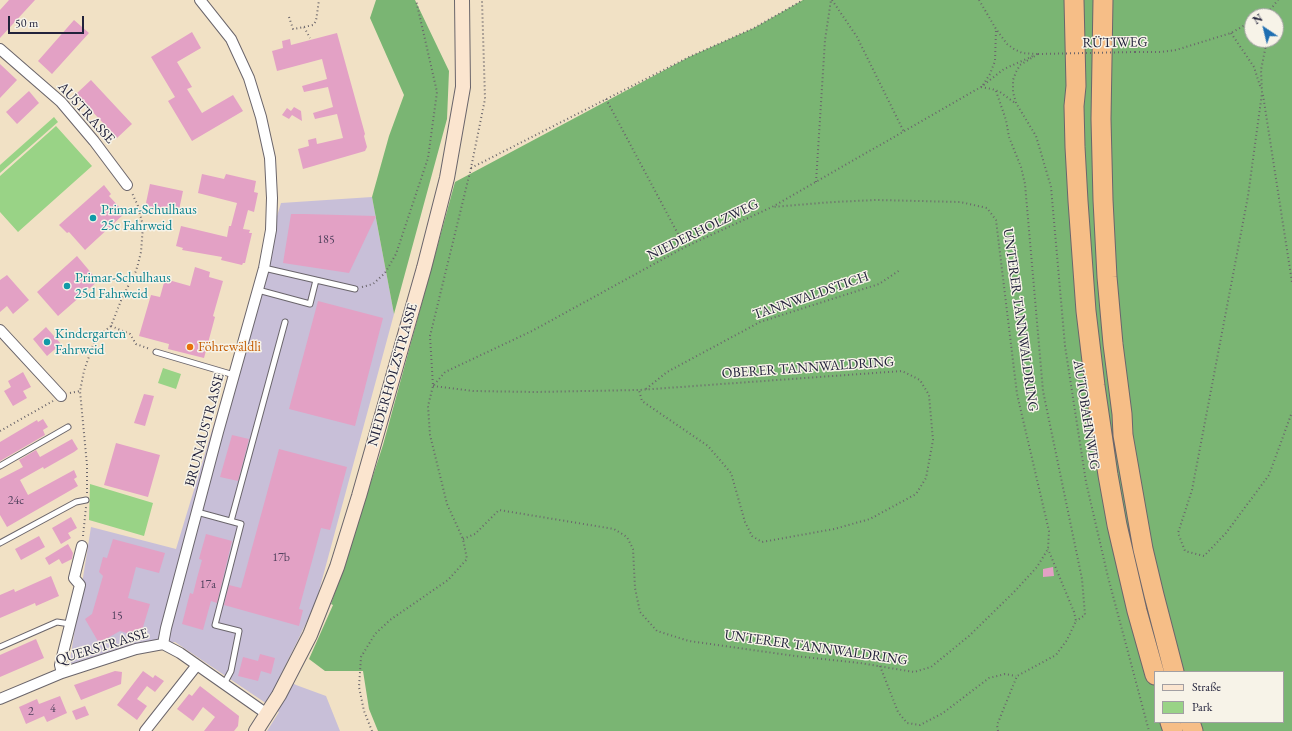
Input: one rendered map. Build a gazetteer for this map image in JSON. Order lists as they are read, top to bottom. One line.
{"streets":{"main road":["NIEDERHOLZSTRASSE"],"street":["AUSTRASSE","BRUNAUSTRASSE","QUERSTRASSE"],"path":["RÜTIWEG","NIEDERHOLZWEG","TANNWALDSTICH","UNTERER TANNWALDRING","OBERER TANNWALDRING","AUTOBAHNWEG"]},"crossings":[["RÜTIWEG","NIEDERHOLZWEG"],["RÜTIWEG","AUTOBAHNWEG"],["NIEDERHOLZWEG","UNTERER TANNWALDRING"],["NIEDERHOLZWEG","OBERER TANNWALDRING"],["NIEDERHOLZWEG","AUTOBAHNWEG"],["TANNWALDSTICH","OBERER TANNWALDRING"],["NIEDERHOLZSTRASSE","QUERSTRASSE"],["BRUNAUSTRASSE","QUERSTRASSE"]],"places":["Primar-Schulhaus 25c Fahrweid","Primar-Schulhaus 25d Fahrweid","Kindergarten Fahrweid","Föhrewäldli"],"house_numbers":["185","24c","17b","17a","15","4","2"],"legend":["Straße","Park"],"scale_bar":"50 m","north":"top left"}
